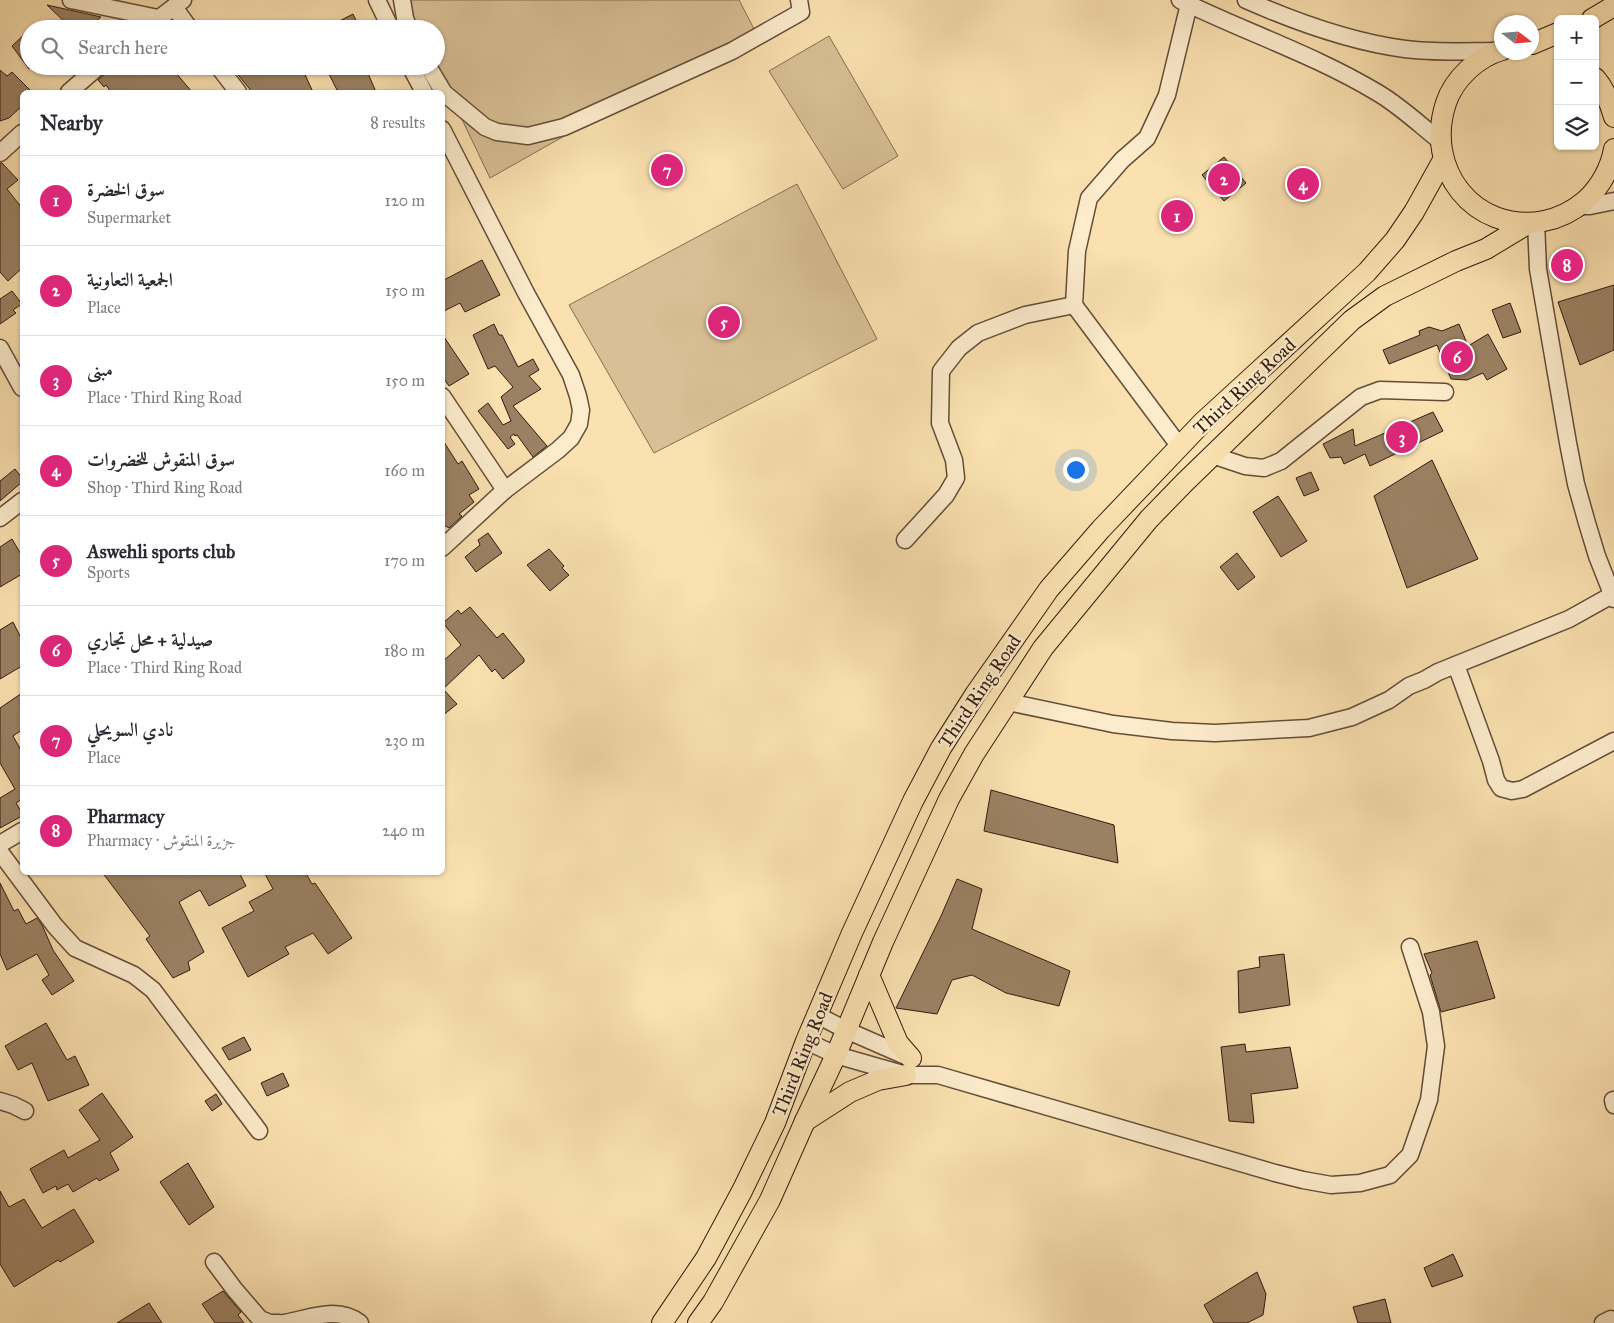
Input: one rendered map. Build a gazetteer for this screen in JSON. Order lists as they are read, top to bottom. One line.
{"streets":{"main road":["Third Ring Road"]},"north":"right","page":{"map_buttons":["+","−"],"search":"Search here","heading":["Nearby","8 results"],"pins":["7","2","4","1","8","5","6","3"],"list":[{"mark":"1","name":"سوق الخضرة","note":"Supermarket","value":"120 m"},{"mark":"2","name":"الجمعية التعاونية","note":"Place","value":"150 m"},{"mark":"3","name":"مبنى","note":"Place · Third Ring Road","value":"150 m"},{"mark":"4","name":"سوق المنقوش للخضروات","note":"Shop · Third Ring Road","value":"160 m"},{"mark":"5","name":"Aswehli sports club","note":"Sports","value":"170 m"},{"mark":"6","name":"صيدلية + محل تجاري","note":"Place · Third Ring Road","value":"180 m"},{"mark":"7","name":"نادي السويحلي","note":"Place","value":"230 m"},{"mark":"8","name":"Pharmacy","note":"Pharmacy · جزيرة المنقوش","value":"240 m"}]}}
